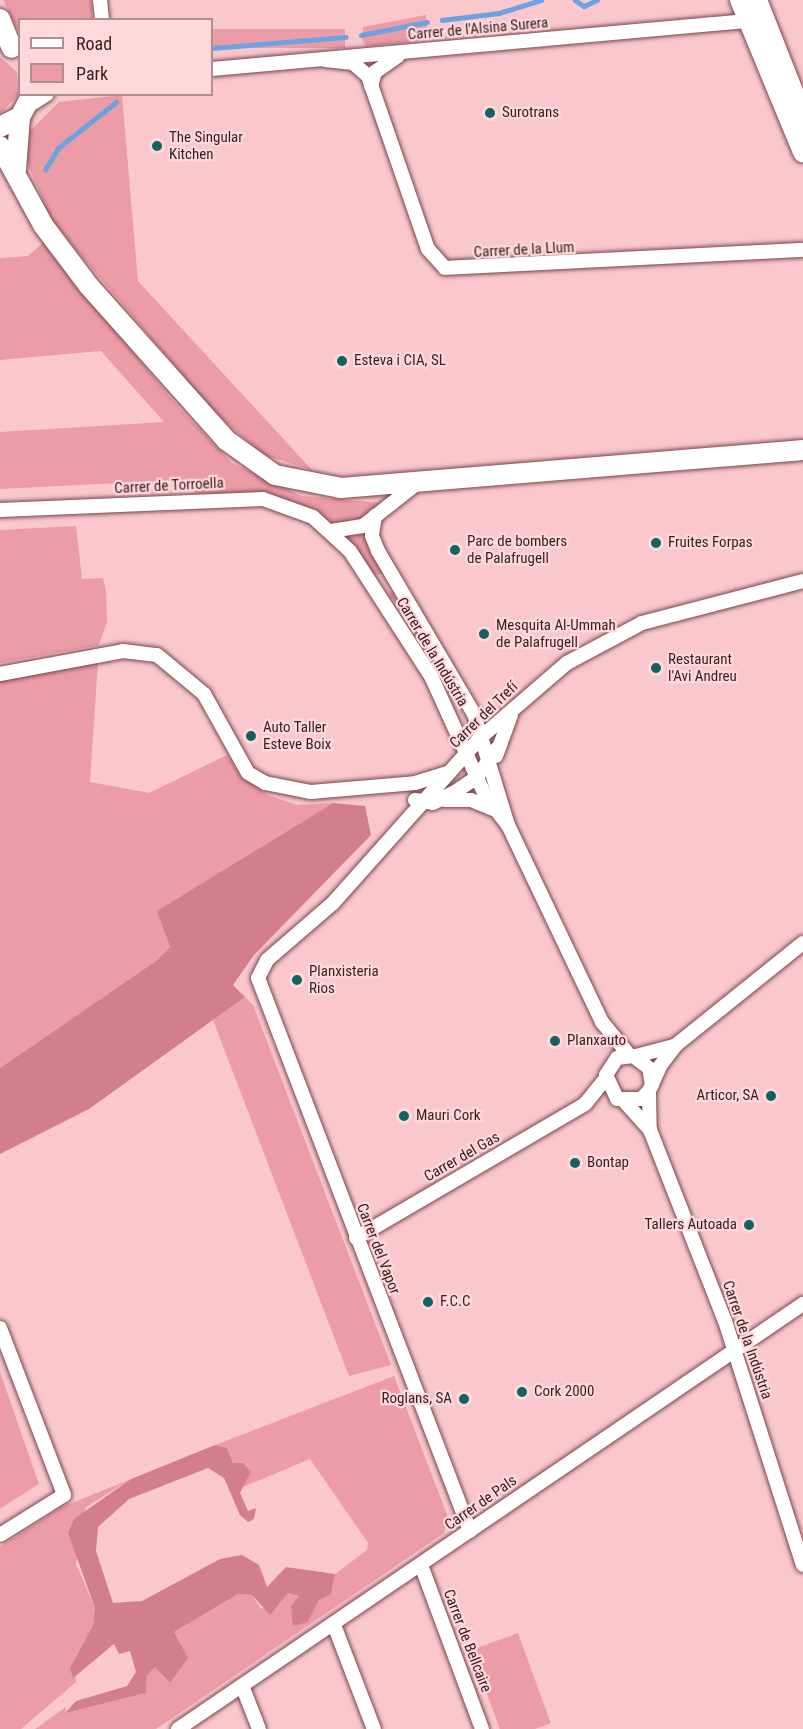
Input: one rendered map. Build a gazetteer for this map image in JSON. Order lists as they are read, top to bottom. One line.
{"streets":{"street":["Carrer de l'Alsina Surera","Carrer de la Llum","Carrer de Torroella","Carrer de la Indústria","Carrer del Trefí","Carrer del Gas","Carrer del Vapor","Carrer de Pals","Carrer de Bellcaire"]},"crossings":[["Carrer de l'Alsina Surera","Carrer de la Llum"],["Carrer de Torroella","Carrer de la Indústria"],["Carrer de la Indústria","Carrer del Trefí"],["Carrer de la Indústria","Carrer del Gas"],["Carrer de la Indústria","Carrer de Pals"],["Carrer del Trefí","Carrer del Vapor"],["Carrer del Gas","Carrer del Vapor"],["Carrer del Vapor","Carrer de Pals"],["Carrer de Pals","Carrer de Bellcaire"]],"places":["Surotrans","The Singular Kitchen","Esteva i CIA, SL","Fruites Forpas","Parc de bombers de Palafrugell","Mesquita Al-Ummah de Palafrugell","Restaurant l'Avi Andreu","Auto Taller Esteve Boix","Planxisteria Rios","Planxauto","Articor, SA","Mauri Cork","Bontap","Tallers Autoada","F.C.C","Cork 2000","Roglans, SA"],"legend":["Road","Park"]}
